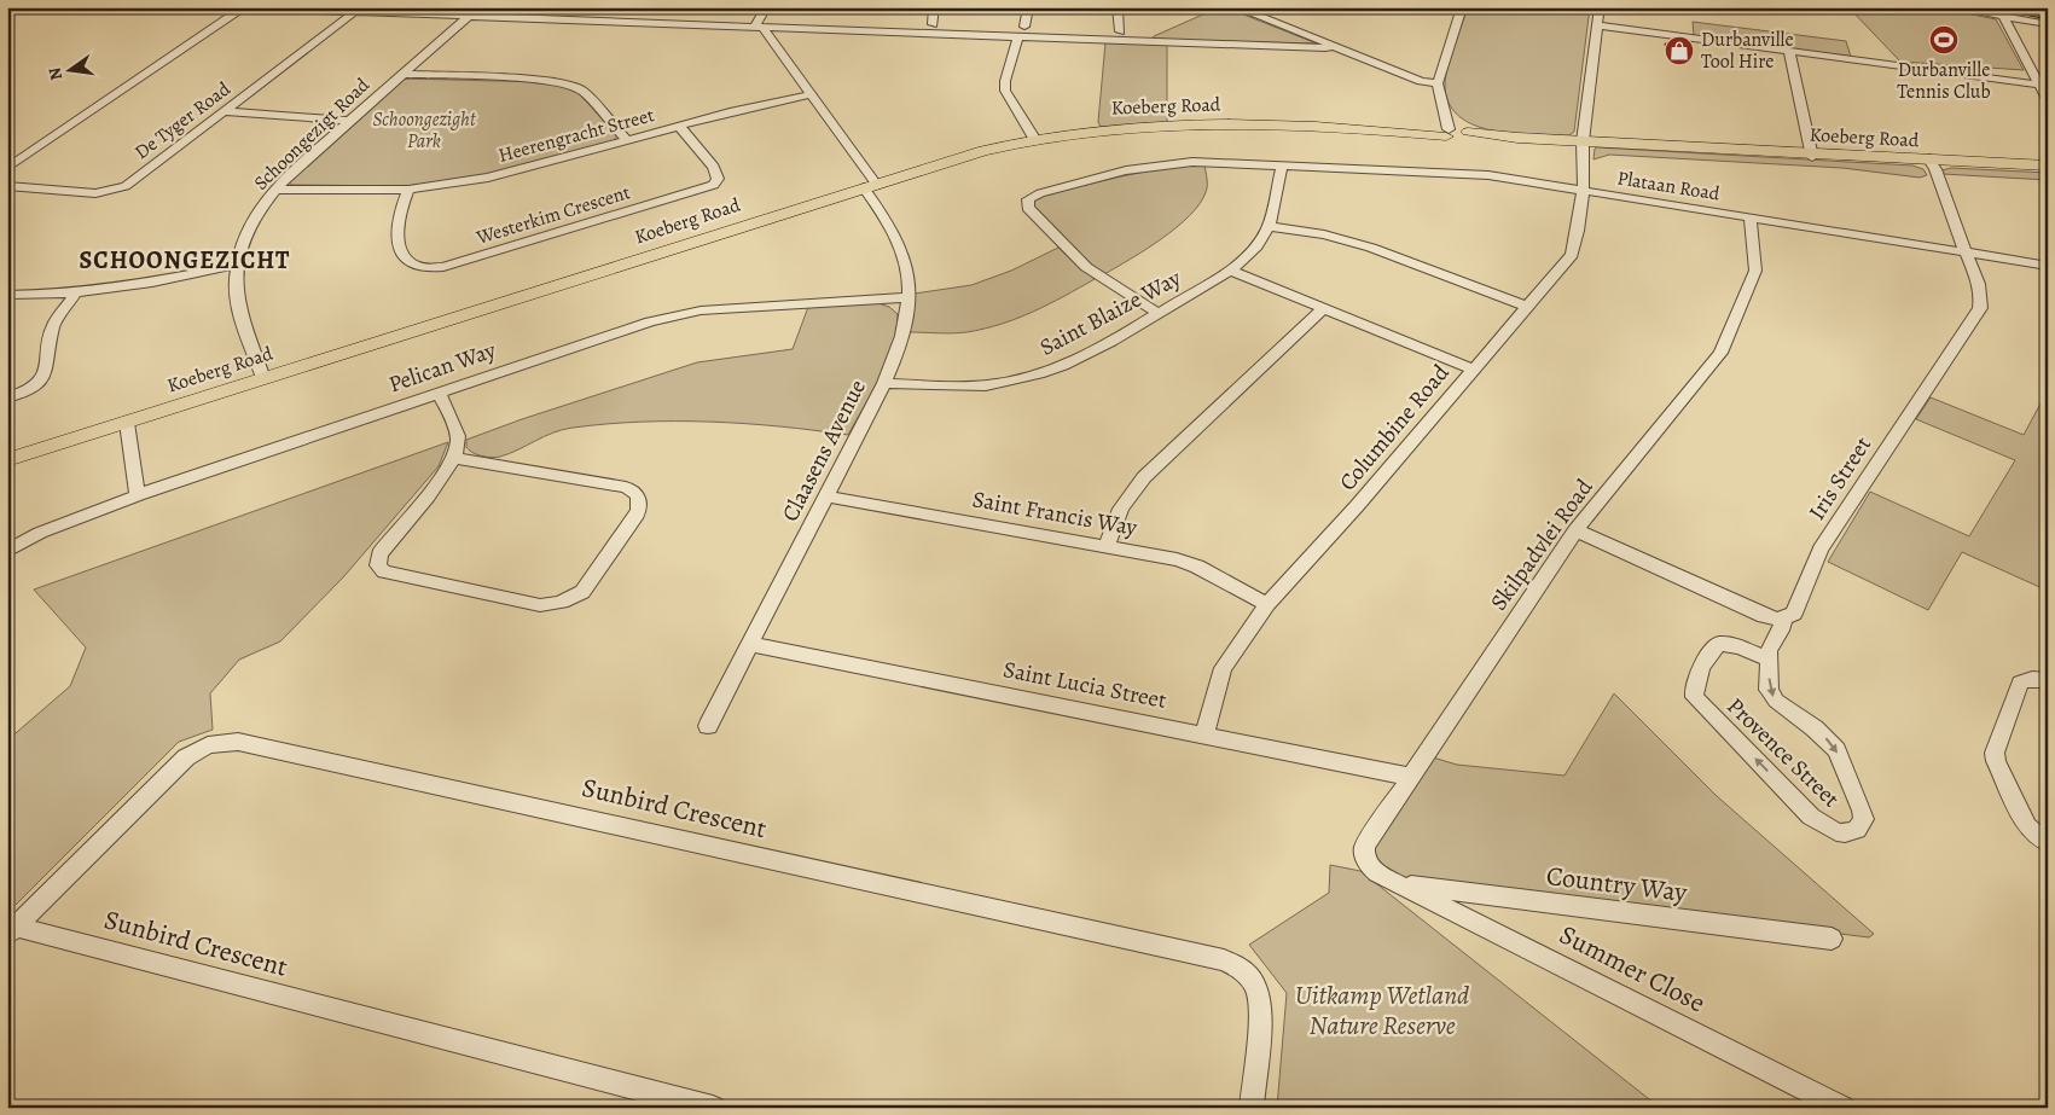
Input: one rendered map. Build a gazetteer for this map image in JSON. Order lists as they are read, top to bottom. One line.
{"streets":{"main road":["Koeberg Road"],"street":["De Tyger Road","Schoongezigt Road","Heerengracht Street","Plataan Road","Westerkim Crescent","Saint Blaize Way","Pelican Way","Columbine Road","Claasens Avenue","Iris Street","Saint Francis Way","Skilpadvlei Road","Saint Lucia Street","Provence Street","Sunbird Crescent","Country Way","Summer Close"]},"crossings":[["Koeberg Road","Schoongezigt Road"],["Koeberg Road","Columbine Road"],["Koeberg Road","Claasens Avenue"],["Koeberg Road","Iris Street"],["Schoongezigt Road","Heerengracht Street"],["Heerengracht Street","Westerkim Crescent"],["Heerengracht Street","Claasens Avenue"],["Plataan Road","Saint Blaize Way"],["Plataan Road","Columbine Road"],["Plataan Road","Iris Street"],["Plataan Road","Skilpadvlei Road"],["Saint Blaize Way","Claasens Avenue"],["Pelican Way","Claasens Avenue"],["Columbine Road","Saint Francis Way"],["Columbine Road","Saint Lucia Street"],["Claasens Avenue","Saint Francis Way"],["Claasens Avenue","Saint Lucia Street"],["Iris Street","Provence Street"],["Skilpadvlei Road","Saint Lucia Street"],["Skilpadvlei Road","Country Way"],["Skilpadvlei Road","Summer Close"],["Country Way","Summer Close"]],"districts":["SCHOONGEZICHT"],"parks":["Schoongezight Park","Uitkamp Wetland Nature Reserve"],"places":{"sports":["Durbanville Tennis Club"],"shop":["Durbanville Tool Hire"]},"north":"left"}
